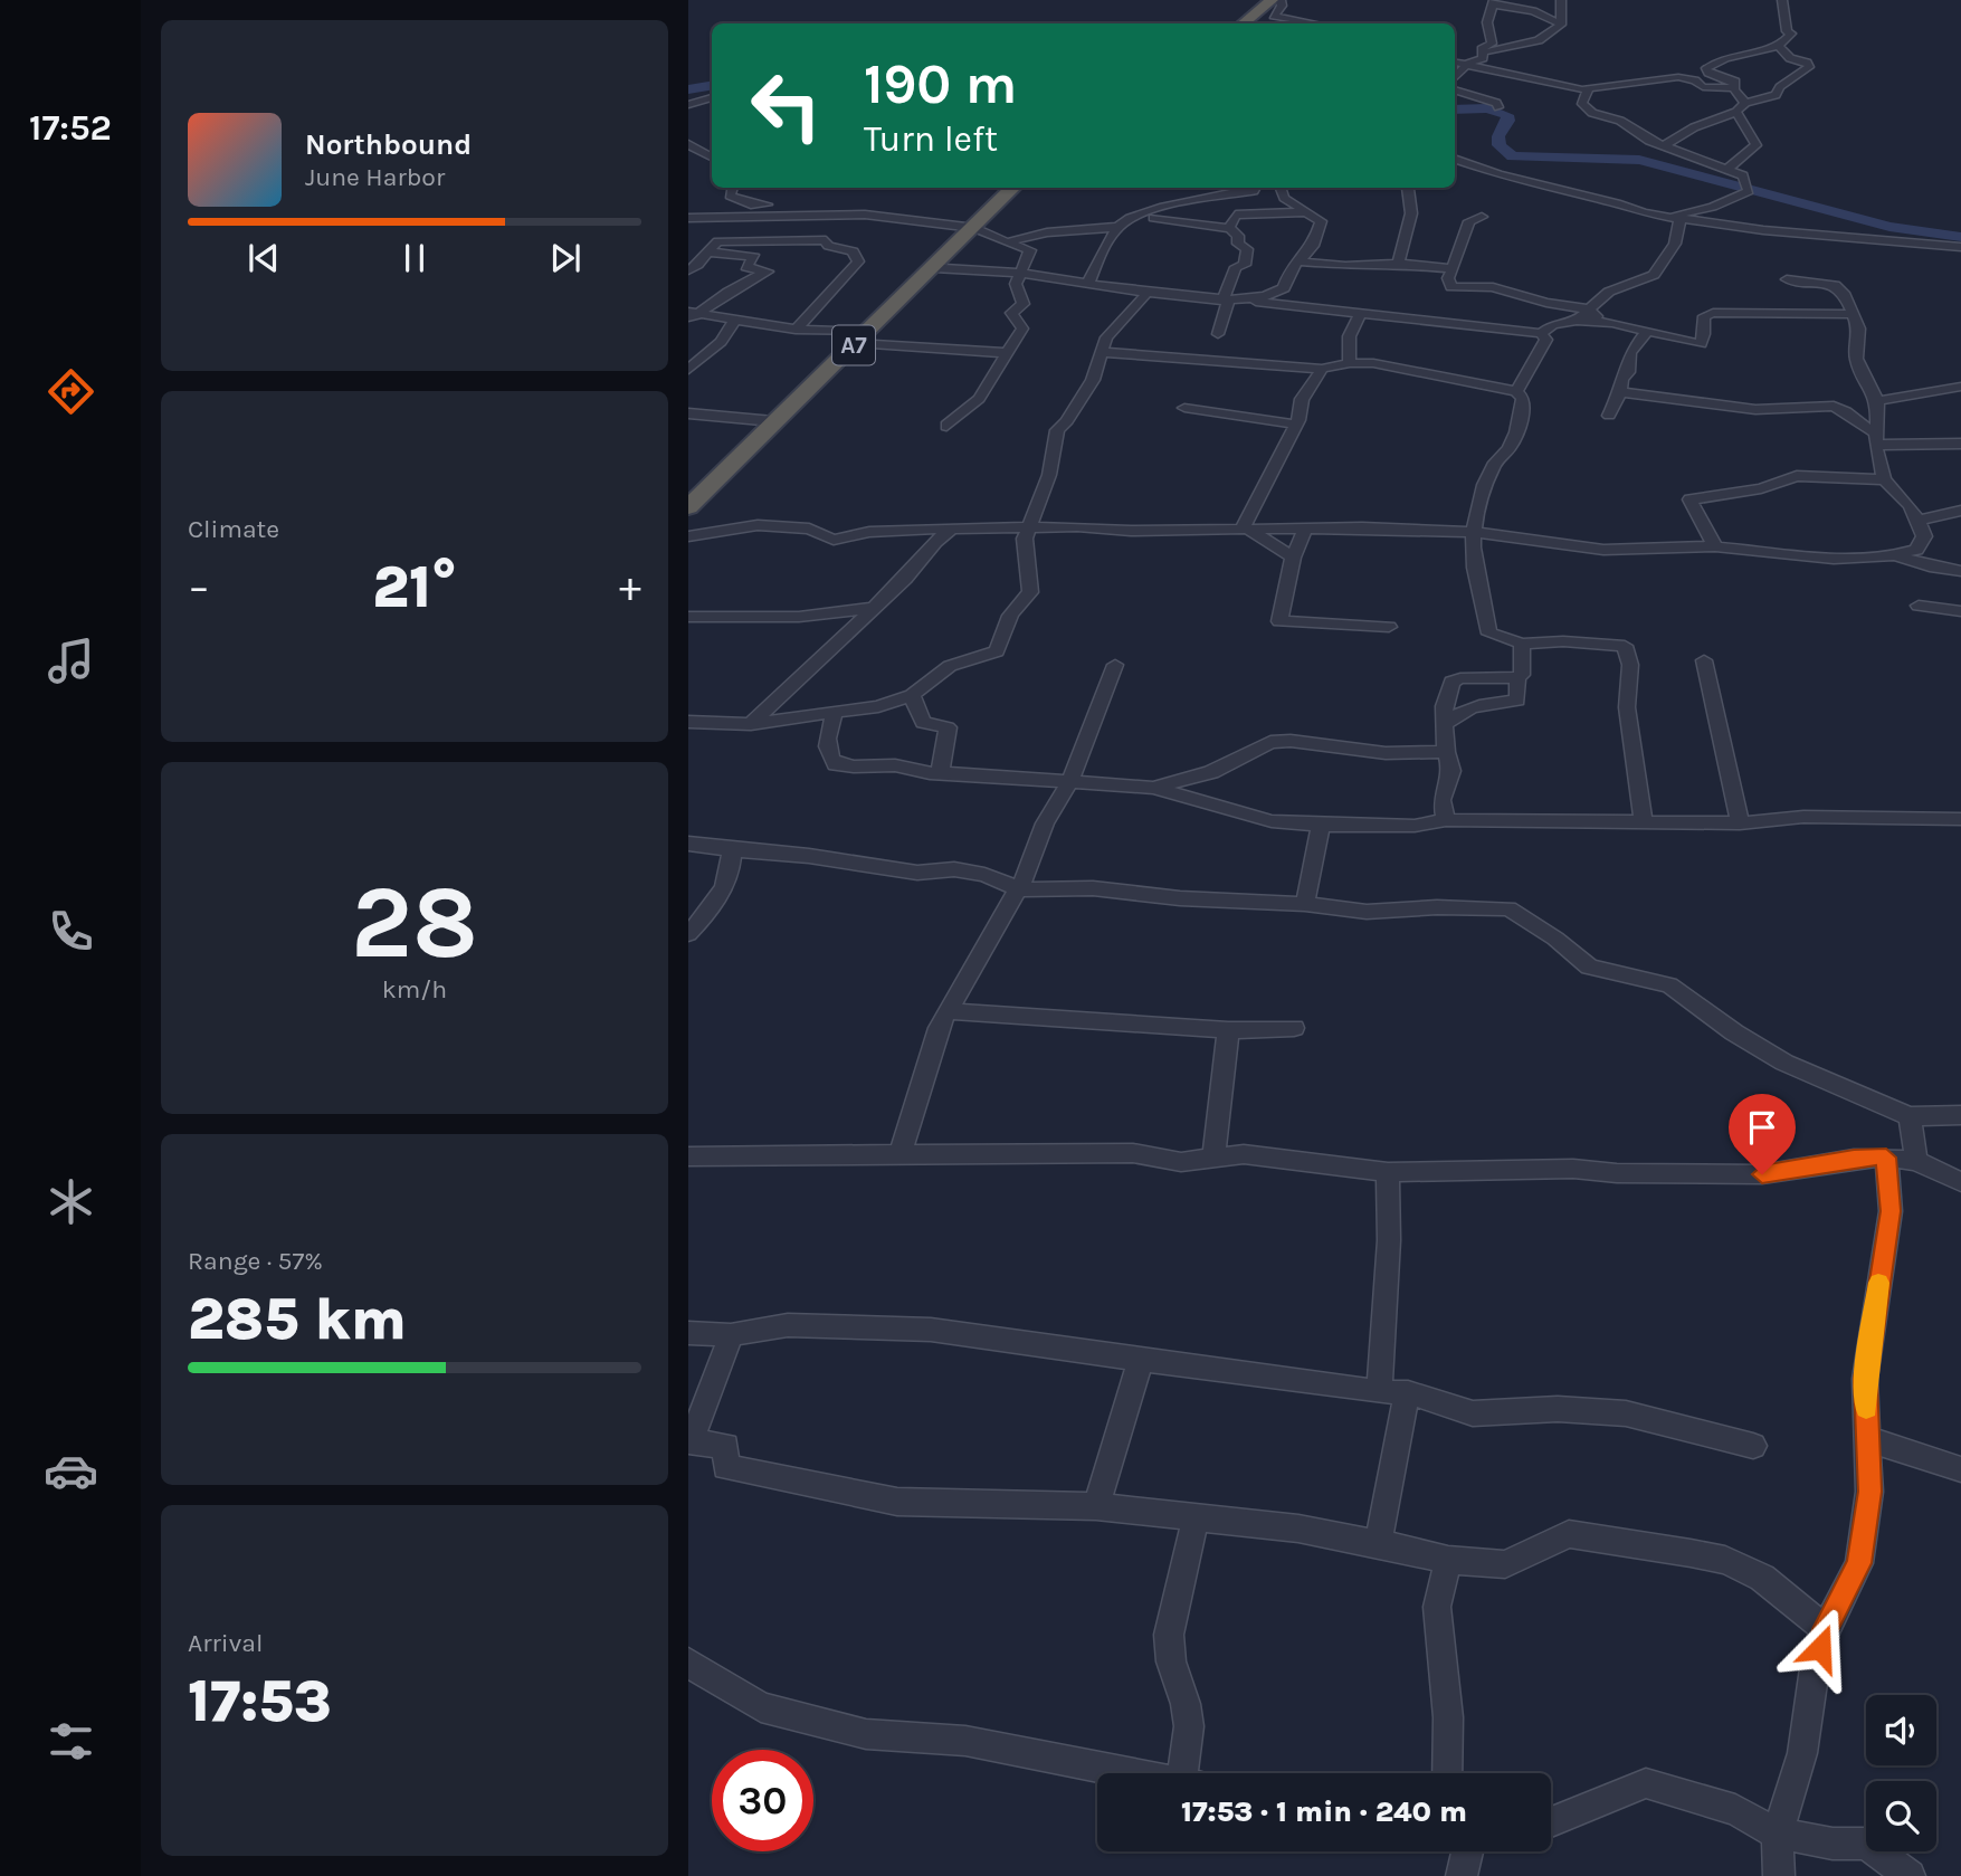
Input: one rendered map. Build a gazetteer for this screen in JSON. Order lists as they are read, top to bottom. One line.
{"streets":{"highway":["A7"]},"page":{"tabs":"17:52","turn":["190 m","Turn left"],"song":["Northbound","June Harbor"],"tile":["Climate",["28","km/h"],["Range · 57%","285 km"],["Arrival","17:53"]],"heat":["−","21°","+"],"limit":"30","trip":"17:53 · 1 min · 240 m"}}
